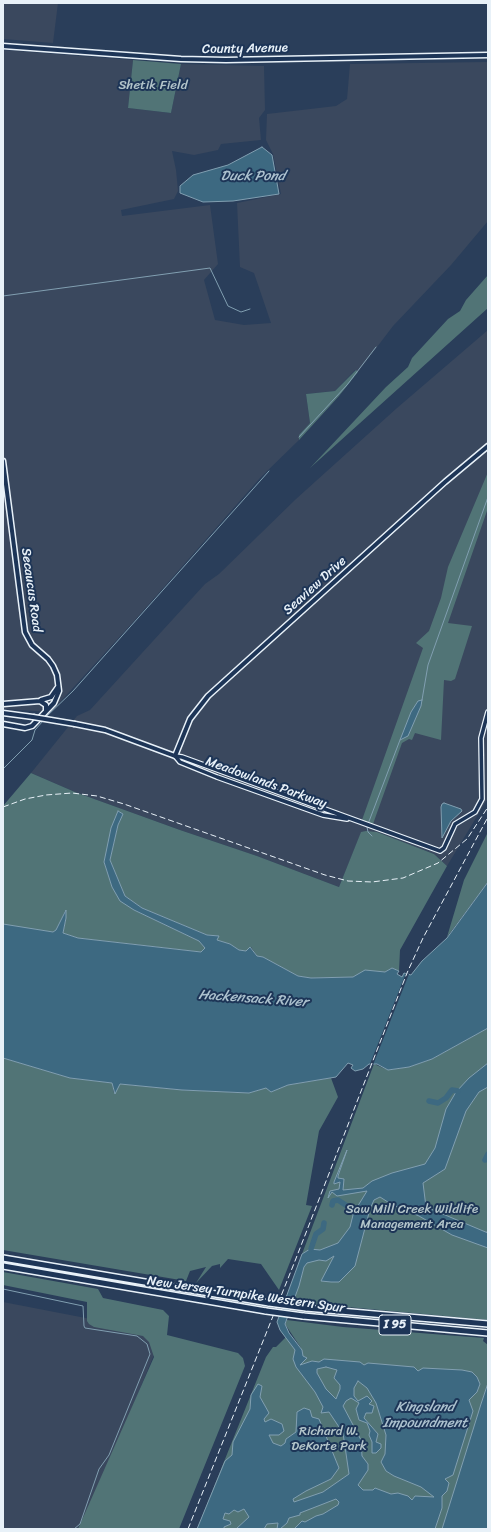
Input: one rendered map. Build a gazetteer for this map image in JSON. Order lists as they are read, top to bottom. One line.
{"streets":{"highway":["New Jersey Turnpike Western Spur","I 95"],"main road":["County Avenue","Seaview Drive","Secaucus Road","Meadowlands Parkway"]},"crossings":[["Seaview Drive","Meadowlands Parkway"]],"water":["Duck Pond","Hackensack River","Kingsland Impoundment"],"parks":["Shetik Field","Saw Mill Creek Wildlife Management Area","Richard W. DeKorte Park"]}
